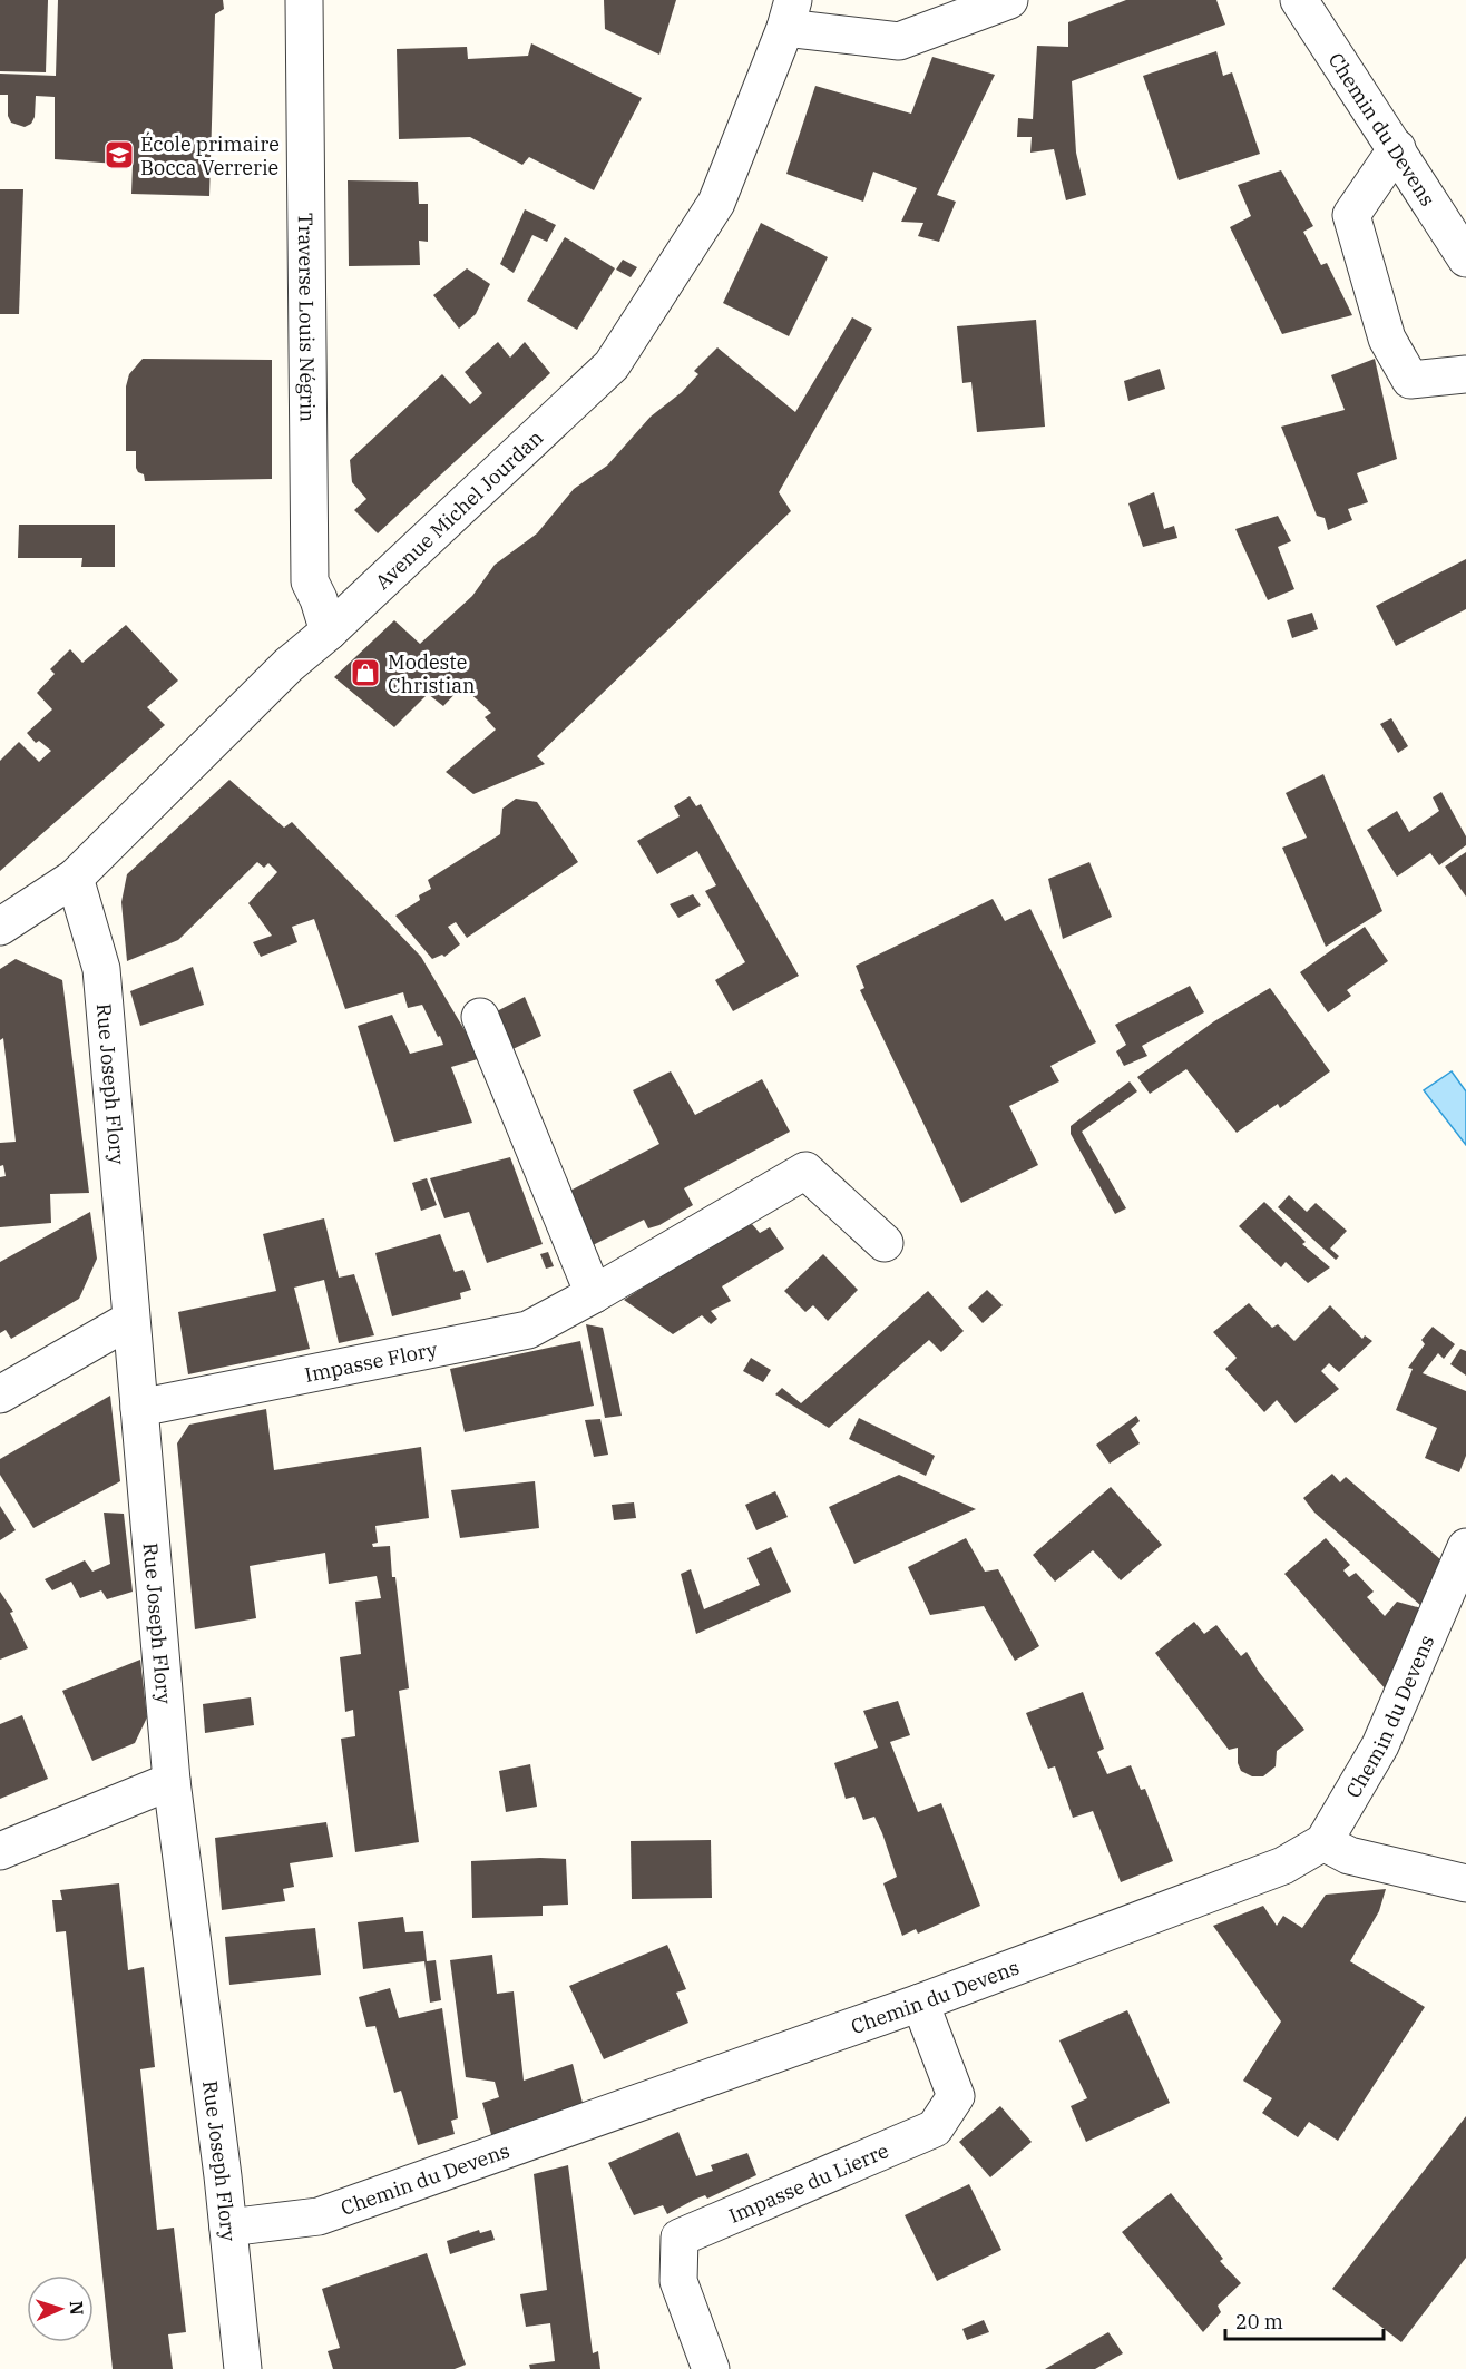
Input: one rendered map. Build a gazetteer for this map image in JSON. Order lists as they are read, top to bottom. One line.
{"streets":{"street":["Chemin du Devens","Traverse Louis Négrin","Avenue Michel Jourdan","Rue Joseph Flory","Impasse Flory","Impasse du Lierre"]},"crossings":[["Chemin du Devens","Rue Joseph Flory"],["Chemin du Devens","Impasse du Lierre"],["Traverse Louis Négrin","Avenue Michel Jourdan"],["Avenue Michel Jourdan","Rue Joseph Flory"],["Rue Joseph Flory","Impasse Flory"]],"places":{"school or university":["École primaire Bocca Verrerie"],"shop":["Modeste Christian"]},"scale_bar":"20 m","north":"right"}
